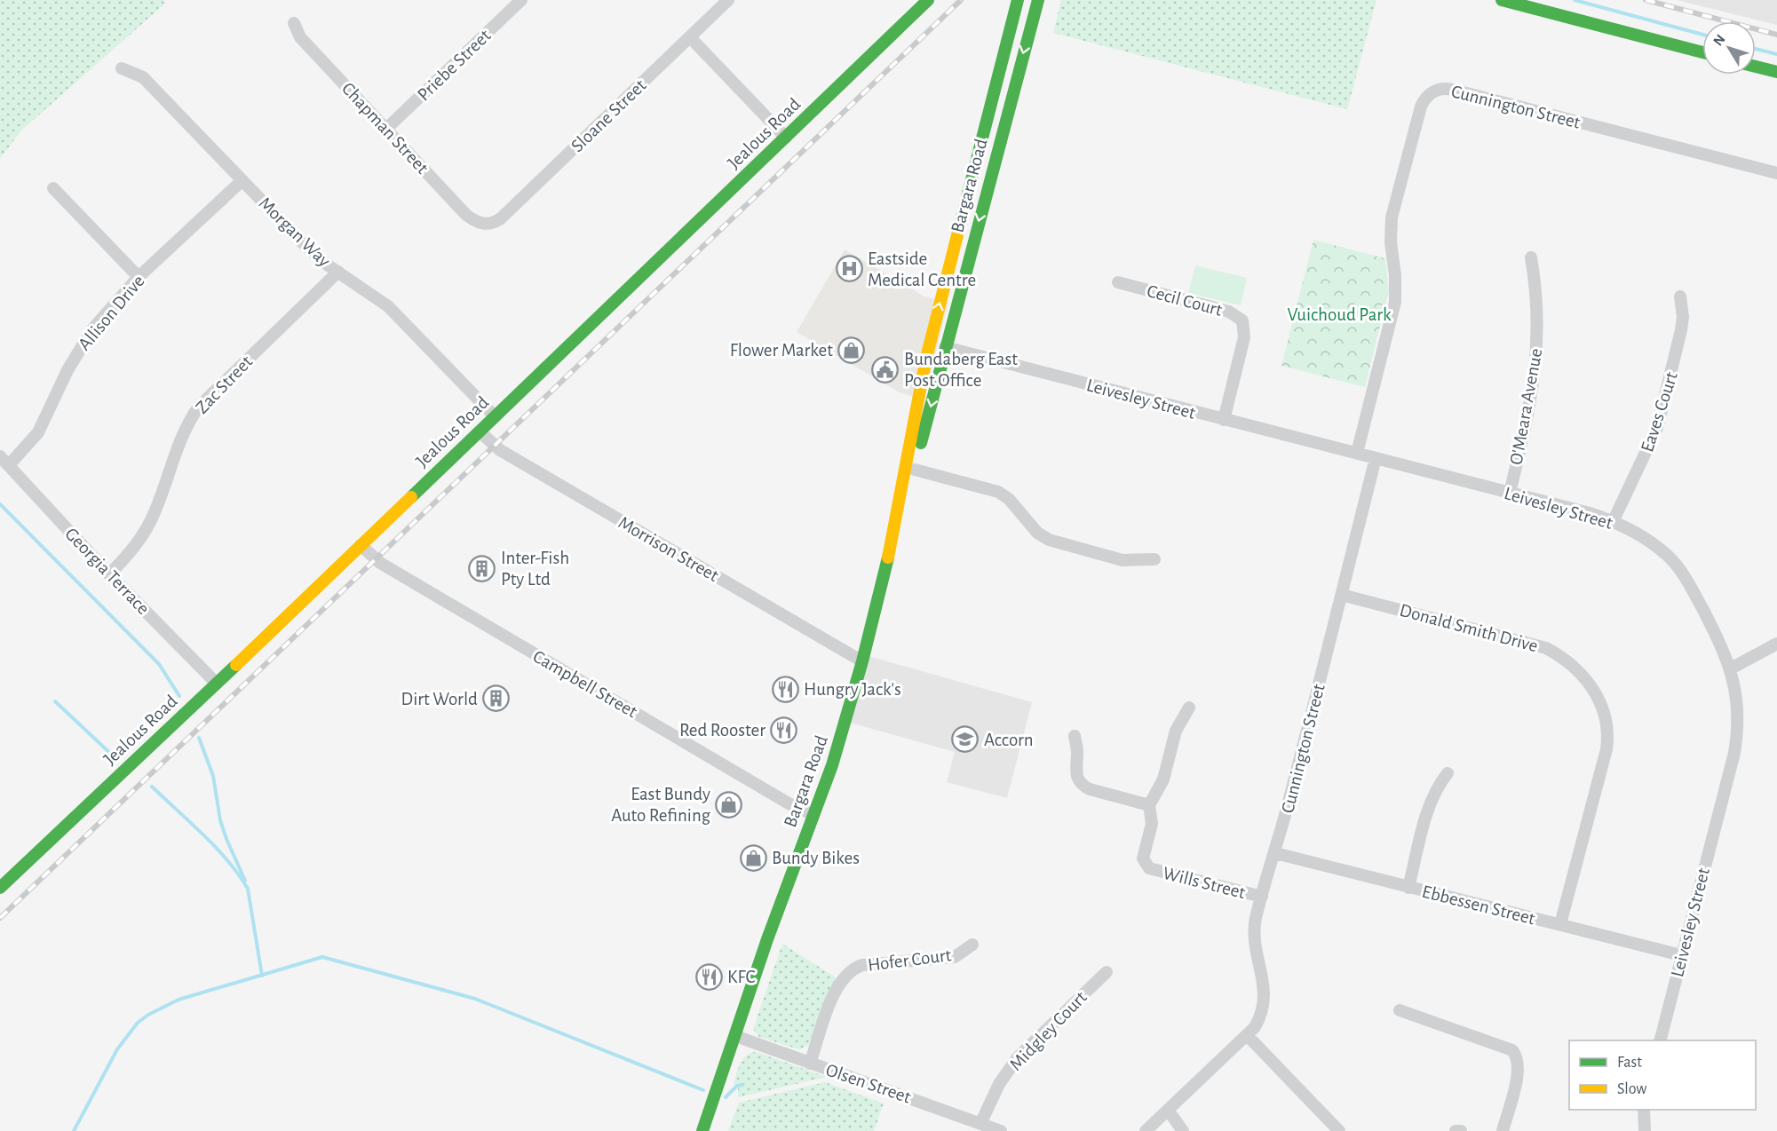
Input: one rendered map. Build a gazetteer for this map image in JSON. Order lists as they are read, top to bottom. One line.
{"streets":{"main road":["Jealous Road","Bargara Road"],"street":["Priebe Street","Cunnington Street","Sloane Street","Chapman Street","Morgan Way","Cecil Court","Allison Drive","Zac Street","Leivesley Street","O'Meara Avenue","Eaves Court","Morrison Street","Georgia Terrace","Donald Smith Drive","Campbell Street","Wills Street","Ebbessen Street","Hofer Court","Midgley Court","Olsen Street"]},"crossings":[["Priebe Street","Chapman Street"],["Cunnington Street","Leivesley Street"],["Cunnington Street","Donald Smith Drive"],["Cunnington Street","Wills Street"],["Cunnington Street","Ebbessen Street"],["Sloane Street","Chapman Street"],["Jealous Road","Morgan Way"],["Jealous Road","Morrison Street"],["Jealous Road","Georgia Terrace"],["Jealous Road","Campbell Street"],["Bargara Road","Leivesley Street"],["Bargara Road","Morrison Street"],["Bargara Road","Campbell Street"],["Bargara Road","Olsen Street"],["Morgan Way","Allison Drive"],["Morgan Way","Zac Street"],["Cecil Court","Leivesley Street"],["Allison Drive","Georgia Terrace"],["Zac Street","Georgia Terrace"],["Leivesley Street","O'Meara Avenue"],["Leivesley Street","Eaves Court"],["Leivesley Street","Ebbessen Street"],["Donald Smith Drive","Ebbessen Street"],["Hofer Court","Olsen Street"],["Midgley Court","Olsen Street"]],"parks":["Vuichoud Park"],"places":{"hospital":["Eastside Medical Centre"],"shop":["Flower Market","East Bundy Auto Refining","Bundy Bikes"],"public building":["Bundaberg East Post Office"],"building":["Inter-Fish Pty Ltd","Dirt World"],"restaurant":["Hungry Jack's","Red Rooster","KFC"],"school or university":["Accorn"]},"legend":["Fast","Slow"],"north":"top left"}
